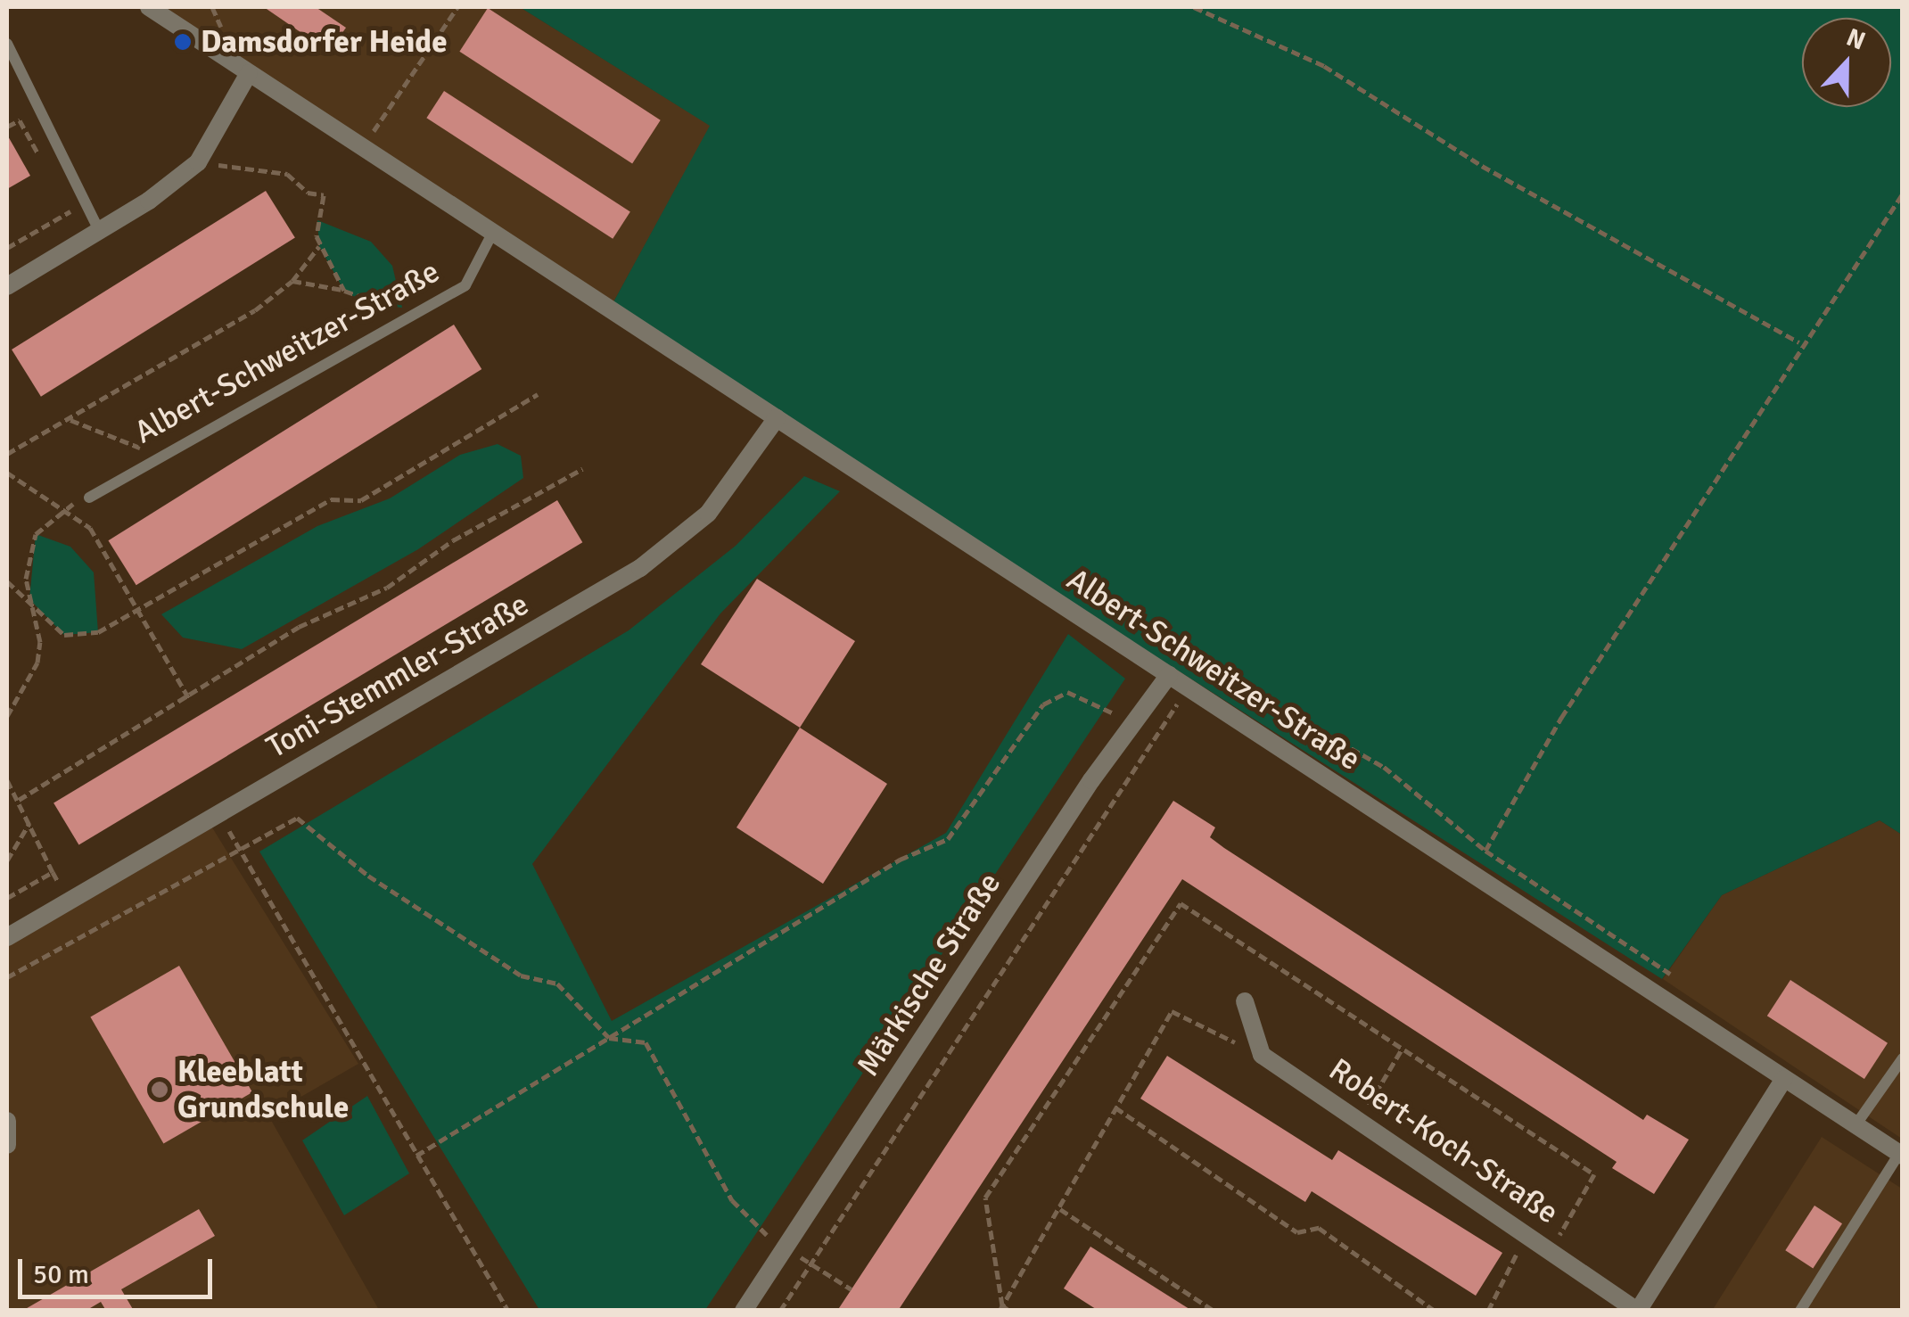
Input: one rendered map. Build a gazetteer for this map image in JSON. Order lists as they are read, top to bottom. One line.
{"streets":{"street":["Albert-Schweitzer-Straße","Toni-Stemmler-Straße","Märkische Straße","Robert-Koch-Straße"]},"crossings":[["Albert-Schweitzer-Straße","Toni-Stemmler-Straße"],["Albert-Schweitzer-Straße","Märkische Straße"],["Albert-Schweitzer-Straße","Robert-Koch-Straße"]],"places":["Damsdorfer Heide","Kleeblatt Grundschule"],"scale_bar":"50 m","north":"top"}
